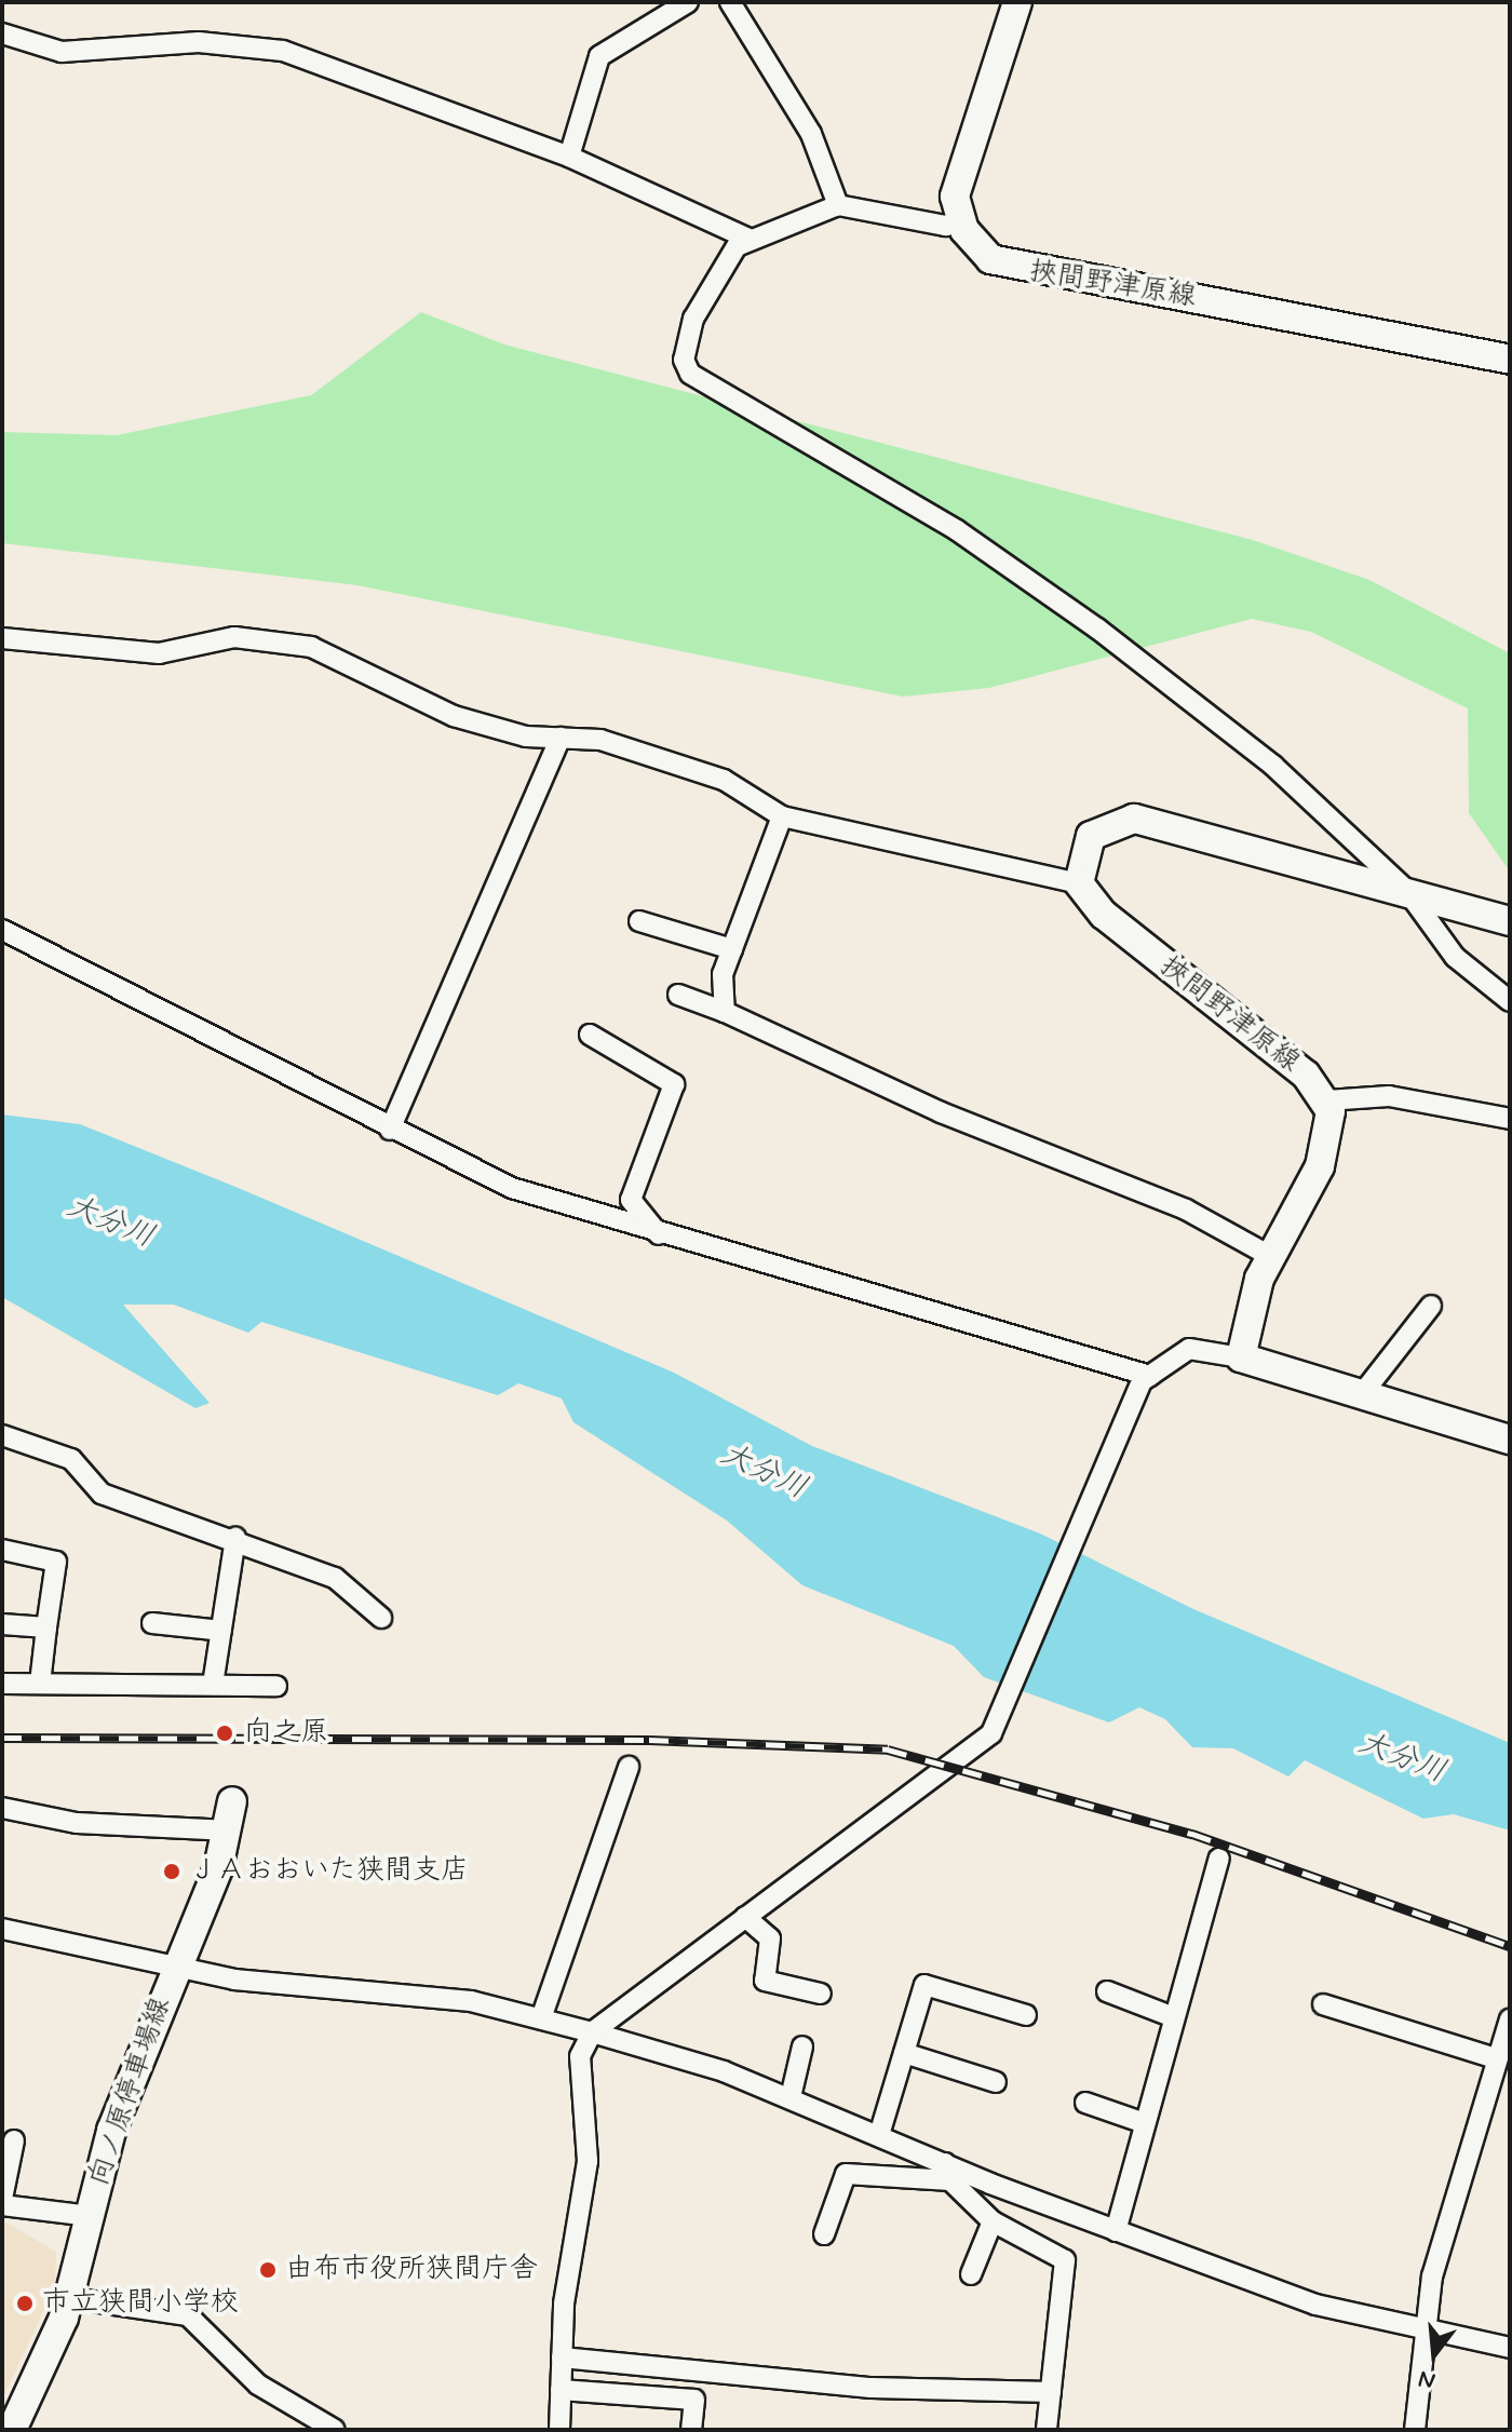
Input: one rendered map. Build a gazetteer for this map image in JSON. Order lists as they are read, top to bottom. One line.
{"streets":{"main road":["挾間野津原線","向ノ原停車場線"]},"water":["大分川"],"places":["向之原","ＪＡおおいた狭間支店","由布市役所狭間庁舎","市立狭間小学校"],"north":"bottom"}
